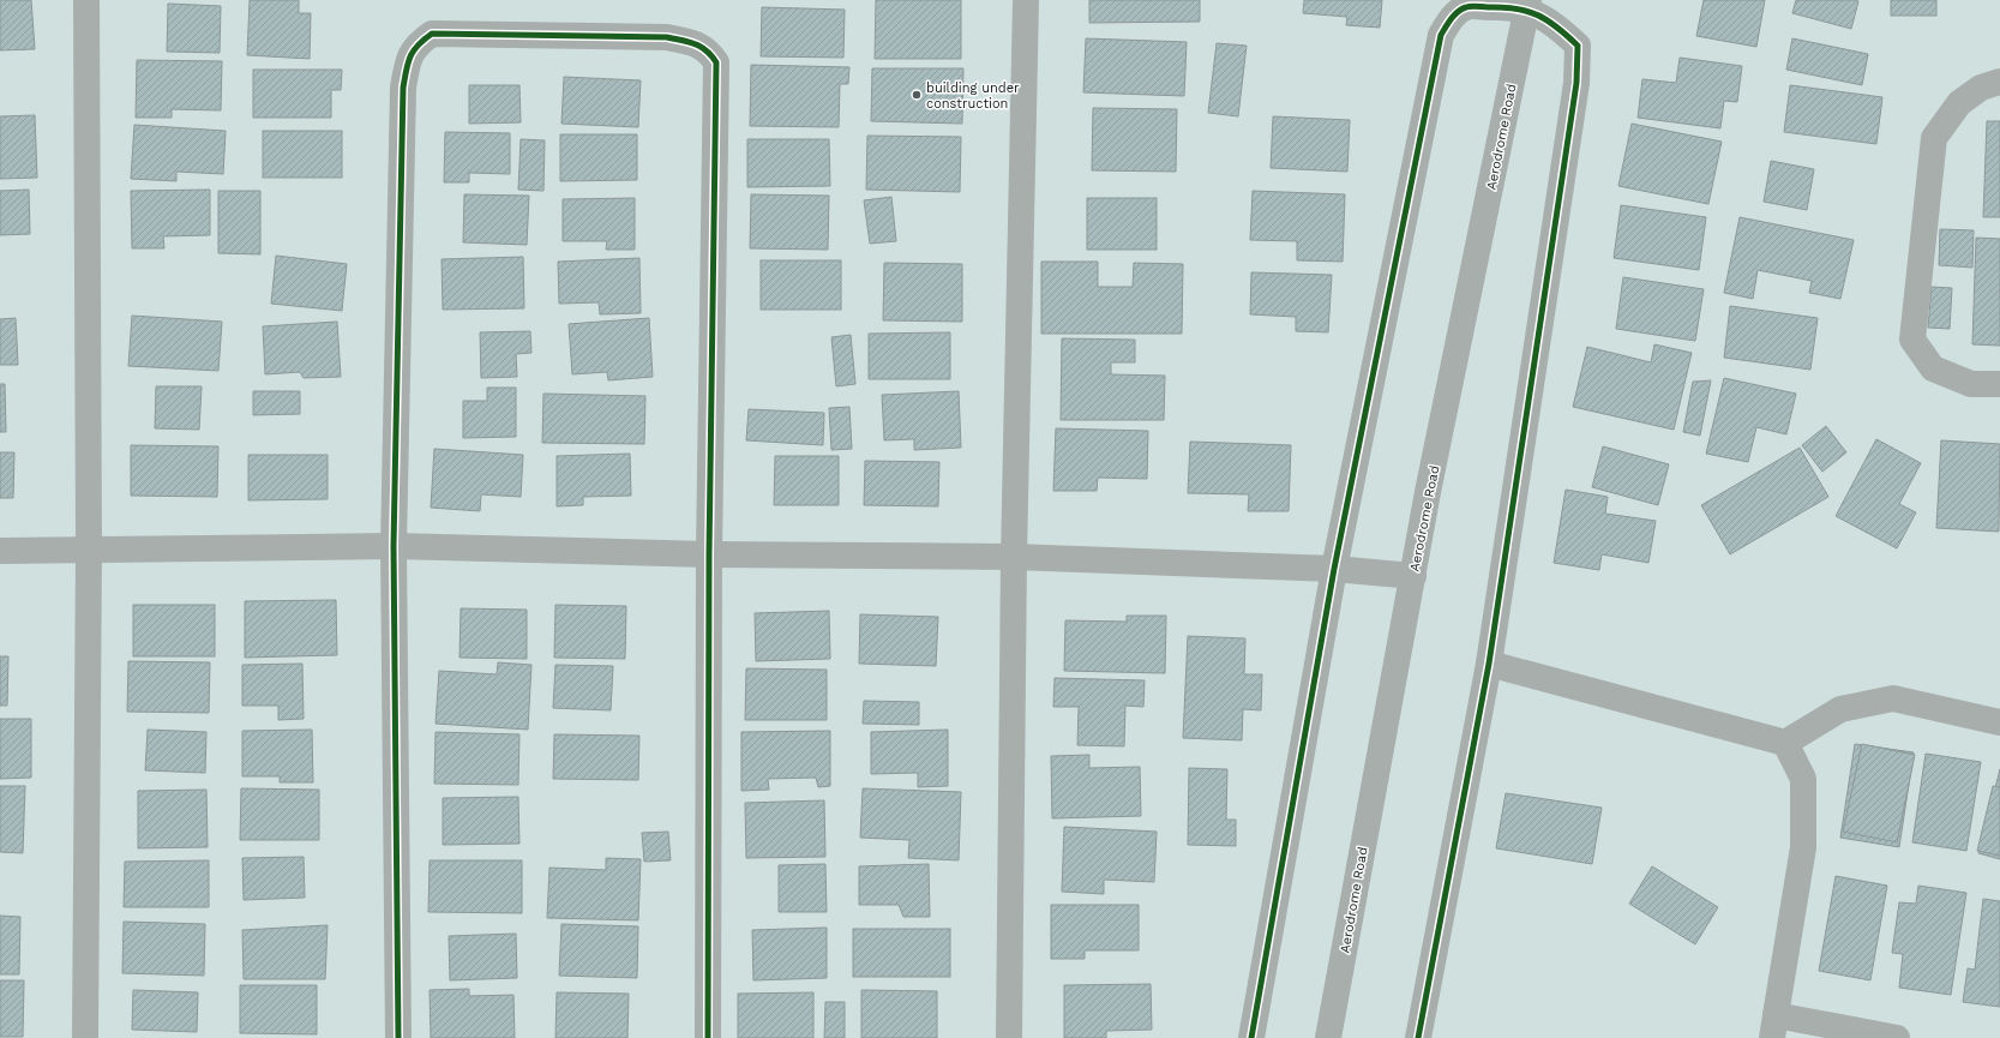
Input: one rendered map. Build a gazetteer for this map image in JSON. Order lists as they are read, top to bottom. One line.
{"streets":{"street":["Aerodrome Road"]},"places":["building under construction"]}
